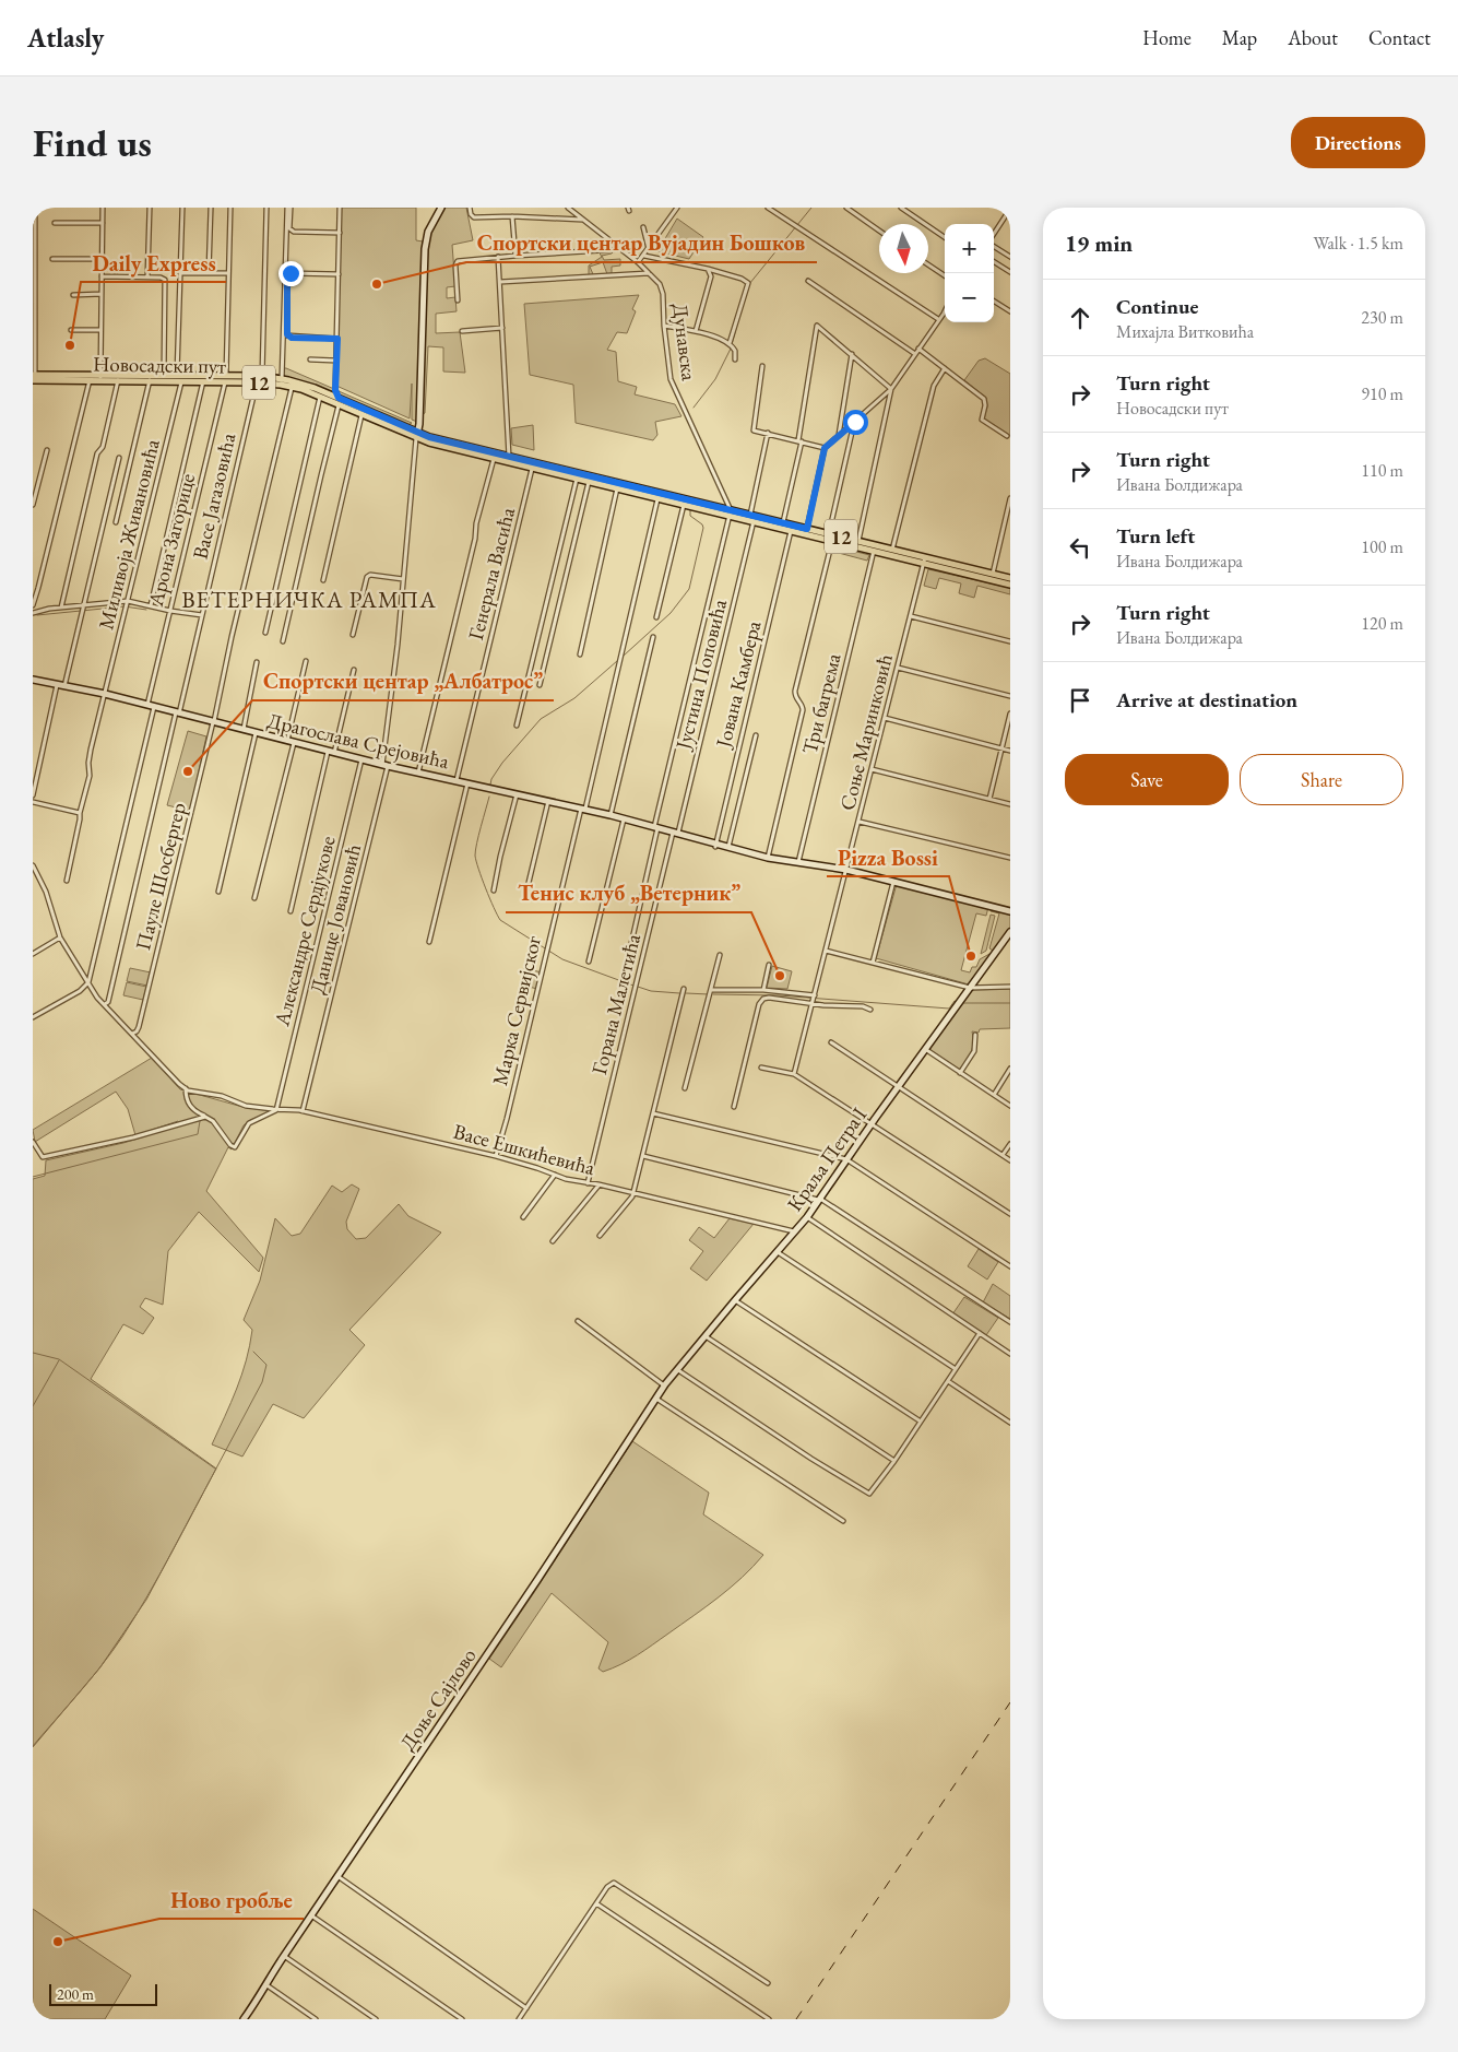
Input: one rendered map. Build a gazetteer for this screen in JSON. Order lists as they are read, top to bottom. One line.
{"streets":{"main road":["Новосадски пут","12"],"street":["Дунавска","Васе Јагазовића","Миливоја Живановића","Арона Загорице","Генерала Васића","Јустина Поповића","Јована Камбера","Три багрема","Соње Маринковић","Драгослава Срејовића","Пауле Шосбергер","Данице Јовановић","Александре Сердјукове","Горана Малетића","Марка Сервијског","Васе Ешкићевића","Краља Петра I","Доње Сајлово"]},"crossings":[["Дунавска","Новосадски пут"],["Новосадски пут","Васе Јагазовића"],["Новосадски пут","Миливоја Живановића"],["Новосадски пут","Арона Загорице"],["Новосадски пут","Генерала Васића"],["Новосадски пут","Јустина Поповића"],["Новосадски пут","Јована Камбера"],["Новосадски пут","Три багрема"],["Новосадски пут","Соње Маринковић"],["Новосадски пут","Пауле Шосбергер"],["Новосадски пут","Данице Јовановић"],["Новосадски пут","Марка Сервијског"],["Васе Јагазовића","Драгослава Срејовића"],["Миливоја Живановића","Драгослава Срејовића"],["Арона Загорице","Драгослава Срејовића"],["Генерала Васића","Драгослава Срејовића"],["Јустина Поповића","Драгослава Срејовића"],["Јустина Поповића","Горана Малетића"],["Јована Камбера","Драгослава Срејовића"],["Три багрема","Драгослава Срејовића"],["Соње Маринковић","Драгослава Срејовића"],["Драгослава Срејовића","Пауле Шосбергер"],["Драгослава Срејовића","Данице Јовановић"],["Драгослава Срејовића","Александре Сердјукове"],["Драгослава Срејовића","Горана Малетића"],["Драгослава Срејовића","Марка Сервијског"],["Данице Јовановић","Васе Ешкићевића"],["Александре Сердјукове","Васе Ешкићевића"],["Горана Малетића","Васе Ешкићевића"],["Марка Сервијског","Васе Ешкићевића"],["Васе Ешкићевића","Краља Петра I"],["Краља Петра I","Доње Сајлово"]],"districts":["ВЕТЕРНИЧКА РАМПА"],"places":["Спортски центар Вујадин Бошков","Daily Express","Спортски центар „Албатрос”","Pizza Bossi","Тенис клуб „Ветерник”","Ново гробље"],"scale_bar":"200 m","north":"bottom","page":{"header":"Atlasly","nav":["Home","Map","About","Contact"],"buttons":["Directions",["Save","Share"]],"title":"Find us","heading":["19 min","Walk · 1.5 km"],"map_buttons":["+","−"],"list":[["Continue","Михајла Витковића","230 m"],["Turn right","Новосадски пут","910 m"],["Turn right","Ивана Болдижара","110 m"],["Turn left","Ивана Болдижара","100 m"],["Turn right","Ивана Болдижара","120 m"],"Arrive at destination"],"scale":"200 m"}}
